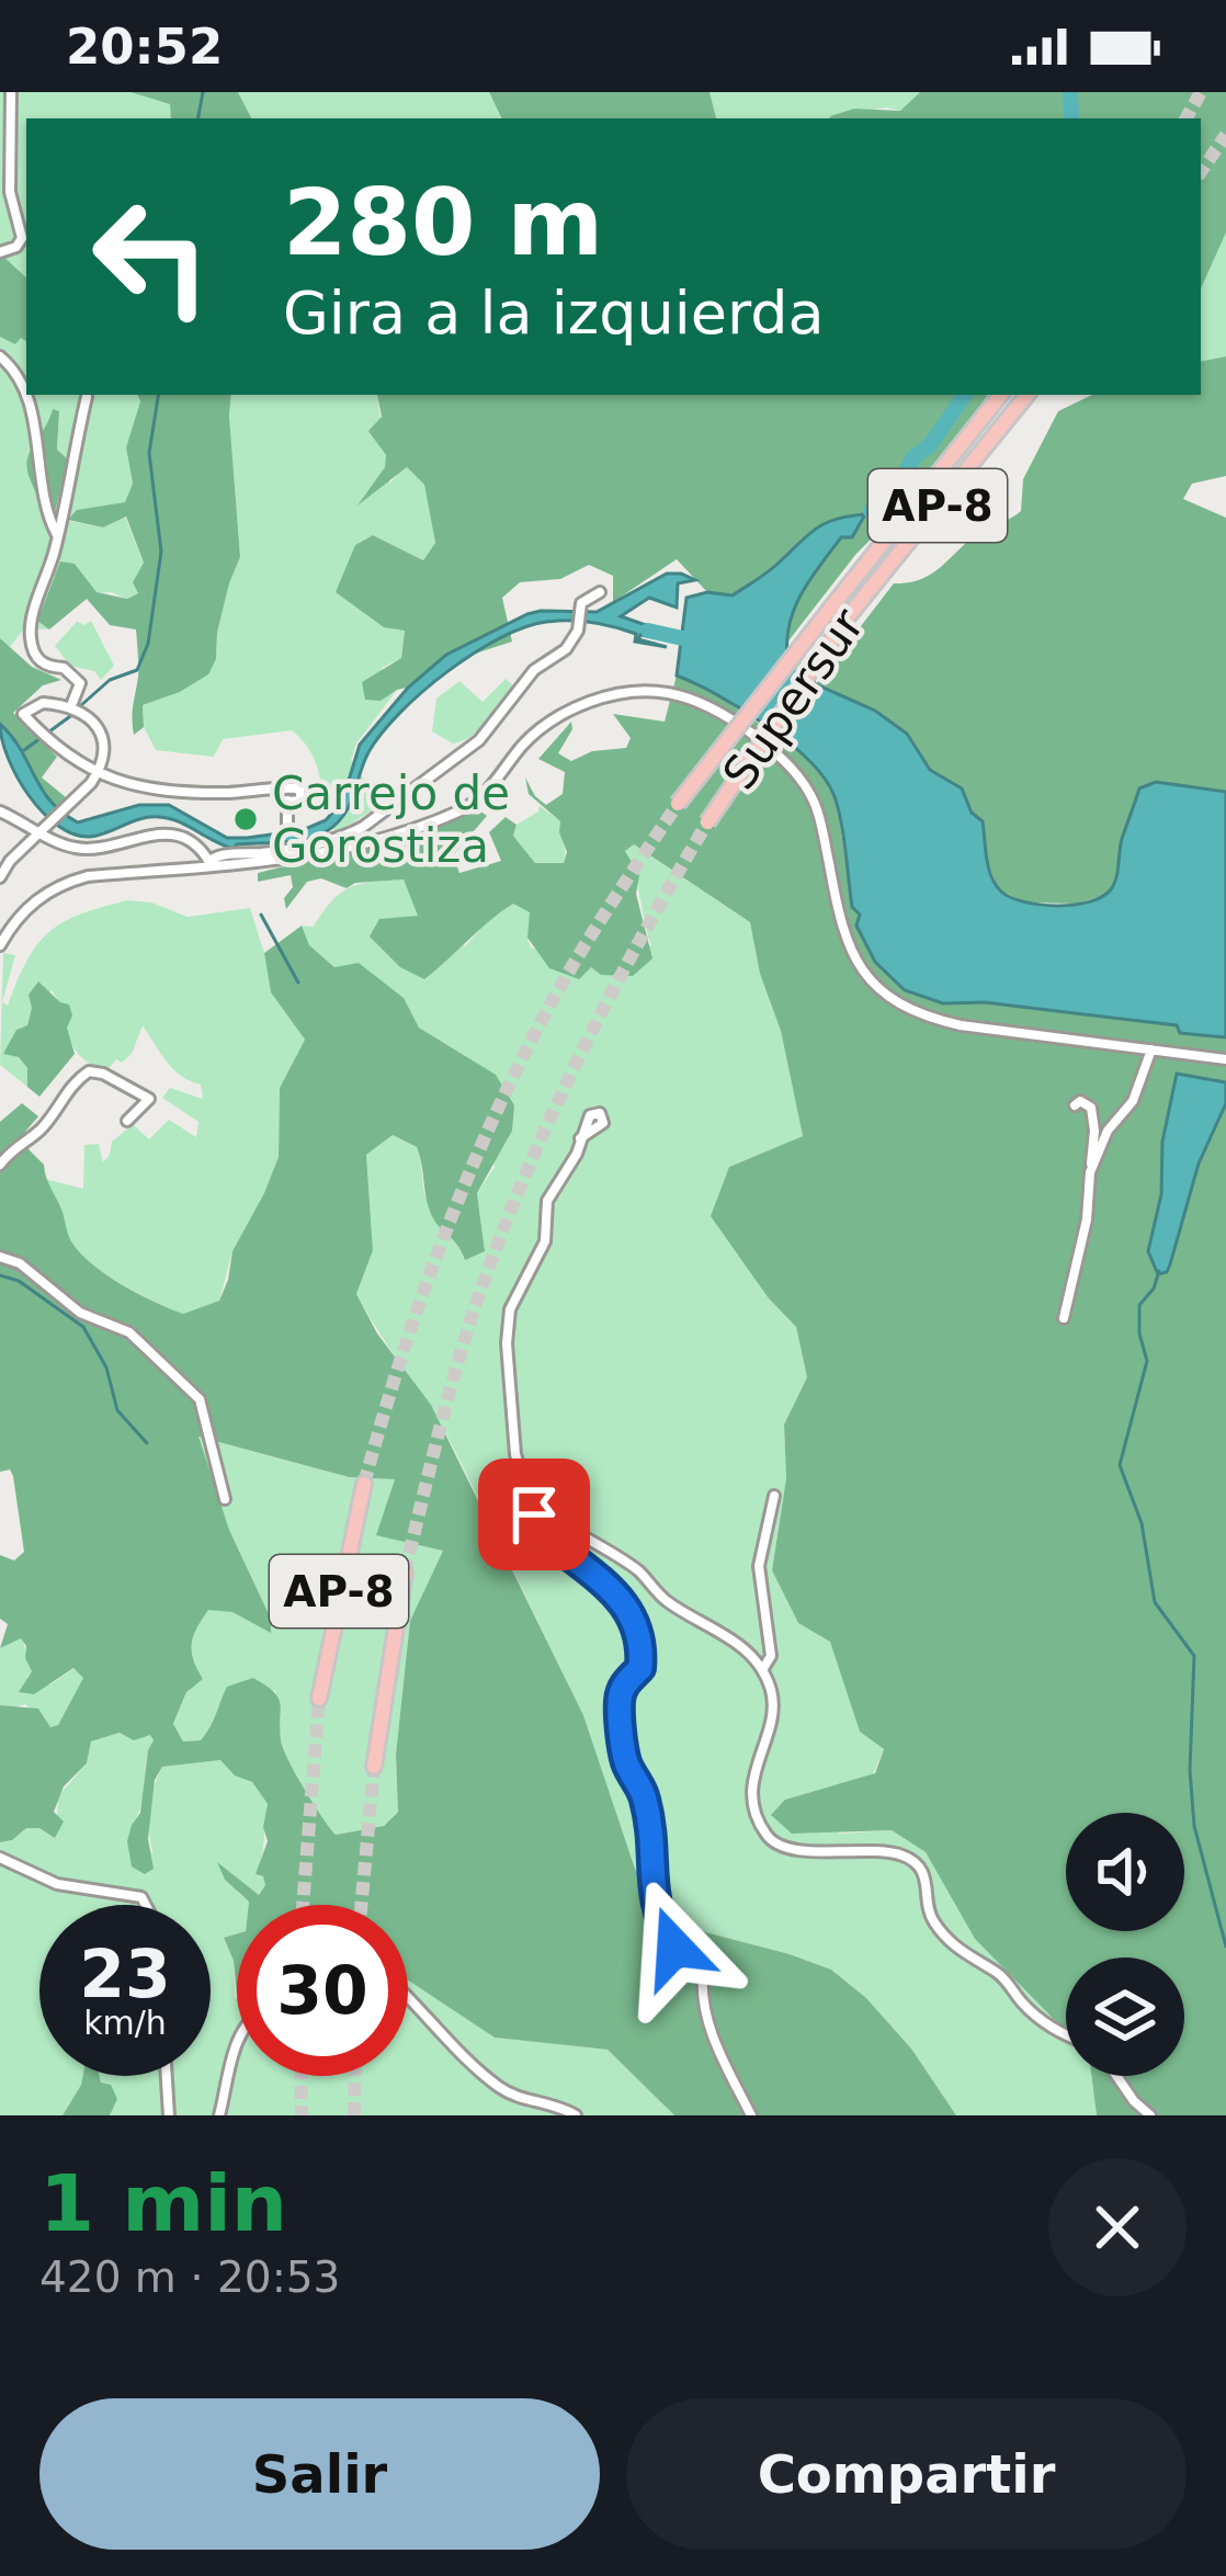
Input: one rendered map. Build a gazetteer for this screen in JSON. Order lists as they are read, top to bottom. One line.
{"streets":{"highway":["AP-8","Supersur"]},"places":["Carrejo de Gorostiza"],"page":{"status":"20:52","turn":["280 m","Gira a la izquierda"],"speed":"23 km/h","limit":"30","heading":["1 min","420 m · 20:53"],"buttons":["Salir","Compartir"]}}
